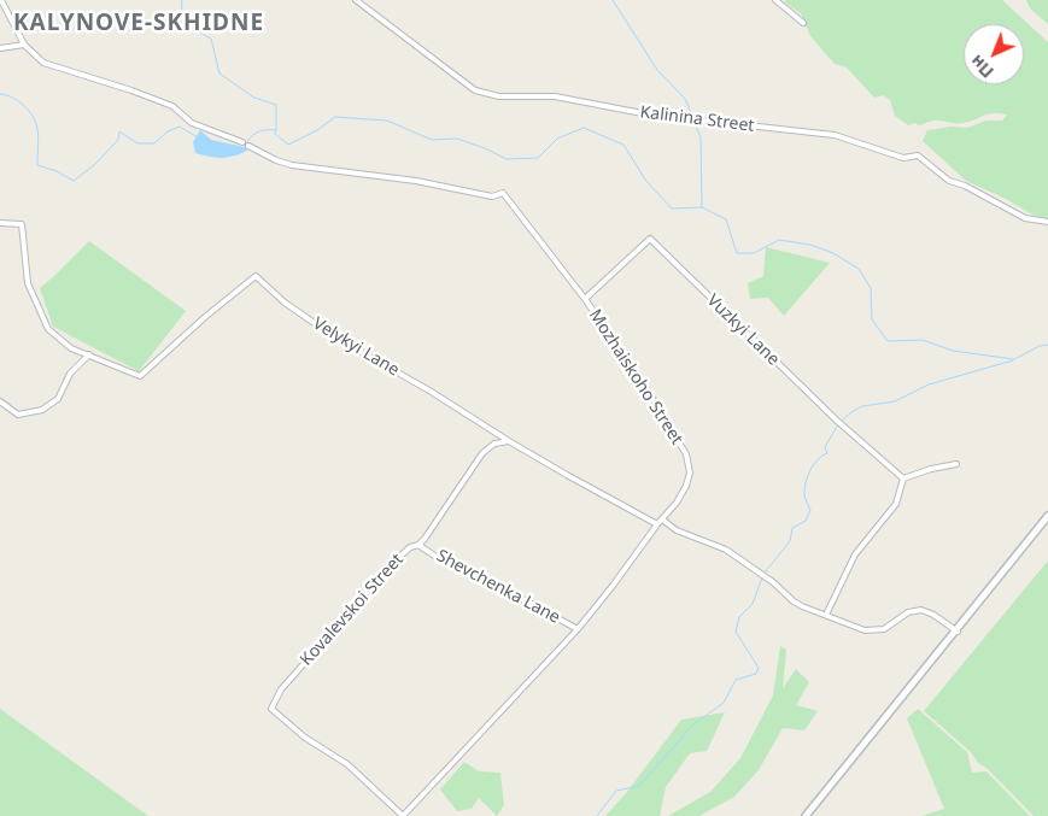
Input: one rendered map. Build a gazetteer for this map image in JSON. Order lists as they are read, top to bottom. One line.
{"streets":{"street":["Kalinina Street","Vuzkyi Lane","Velykyi Lane","Mozhaiskoho Street","Shevchenka Lane","Kovalevskoi Street"]},"crossings":[["Vuzkyi Lane","Mozhaiskoho Street"],["Velykyi Lane","Mozhaiskoho Street"],["Velykyi Lane","Kovalevskoi Street"],["Mozhaiskoho Street","Shevchenka Lane"],["Mozhaiskoho Street","Kovalevskoi Street"],["Shevchenka Lane","Kovalevskoi Street"]],"districts":["KALYNOVE-SKHIDNE"],"north":"bottom left"}
